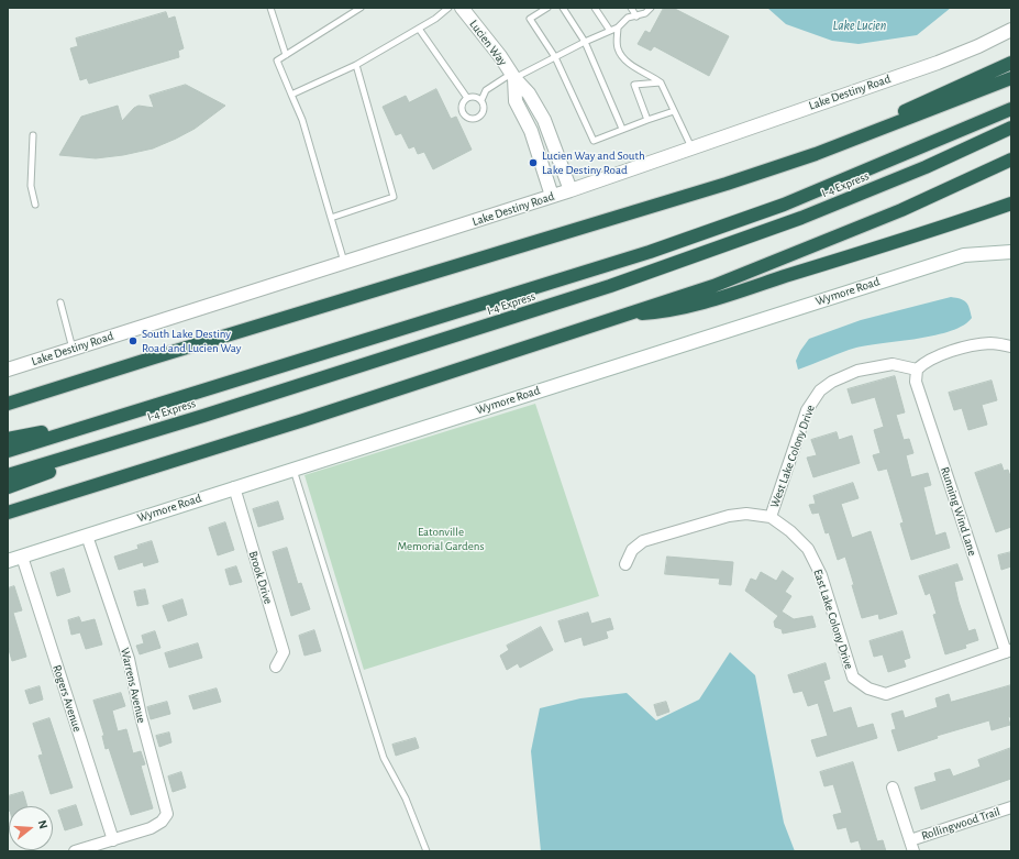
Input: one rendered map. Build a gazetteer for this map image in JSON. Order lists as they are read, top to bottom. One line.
{"streets":{"highway":["I-4 Express"],"street":["Lucien Way","Lake Destiny Road","Wymore Road","West Lake Colony Drive","Running Wind Lane","Brook Drive","East Lake Colony Drive","Warrens Avenue","Rogers Avenue","Rollingwood Trail"]},"crossings":[["Lucien Way","Lake Destiny Road"],["Wymore Road","Brook Drive"],["Wymore Road","Warrens Avenue"],["Wymore Road","Rogers Avenue"],["West Lake Colony Drive","Running Wind Lane"],["West Lake Colony Drive","East Lake Colony Drive"],["Running Wind Lane","East Lake Colony Drive"],["Warrens Avenue","Rogers Avenue"]],"water":["Lake Lucien"],"parks":["Eatonville Memorial Gardens"],"places":["Lucien Way and South Lake Destiny Road","South Lake Destiny Road and Lucien Way"],"north":"right"}
